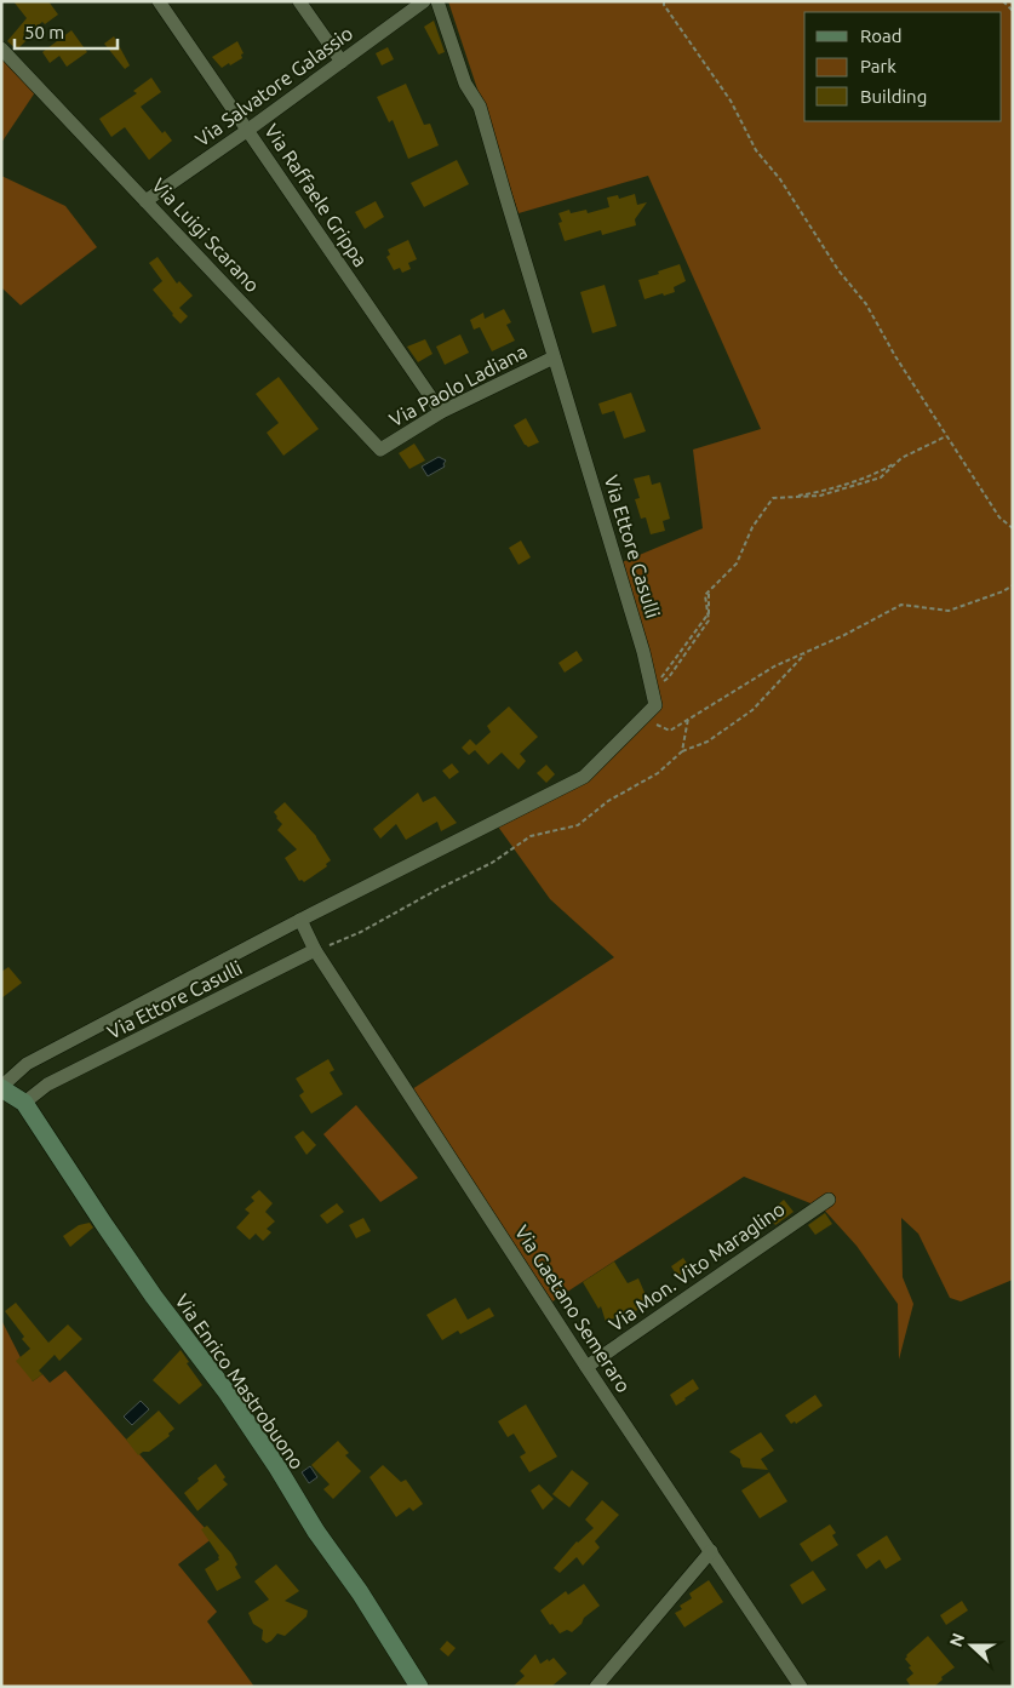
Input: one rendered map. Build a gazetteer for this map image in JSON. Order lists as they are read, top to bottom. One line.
{"streets":{"street":["Via Salvatore Galassio","Via Raffaele Grippa","Via Luigi Scarano","Via Paolo Ladiana","Via Ettore Casulli","Via Mon. Vito Maraglino","Via Gaetano Semeraro","Via Enrico Mastrobuono"]},"crossings":[["Via Salvatore Galassio","Via Raffaele Grippa"],["Via Salvatore Galassio","Via Luigi Scarano"],["Via Raffaele Grippa","Via Paolo Ladiana"],["Via Luigi Scarano","Via Paolo Ladiana"],["Via Paolo Ladiana","Via Ettore Casulli"],["Via Ettore Casulli","Via Gaetano Semeraro"],["Via Ettore Casulli","Via Enrico Mastrobuono"],["Via Mon. Vito Maraglino","Via Gaetano Semeraro"]],"legend":["Road","Park","Building"],"scale_bar":"50 m","north":"left"}
